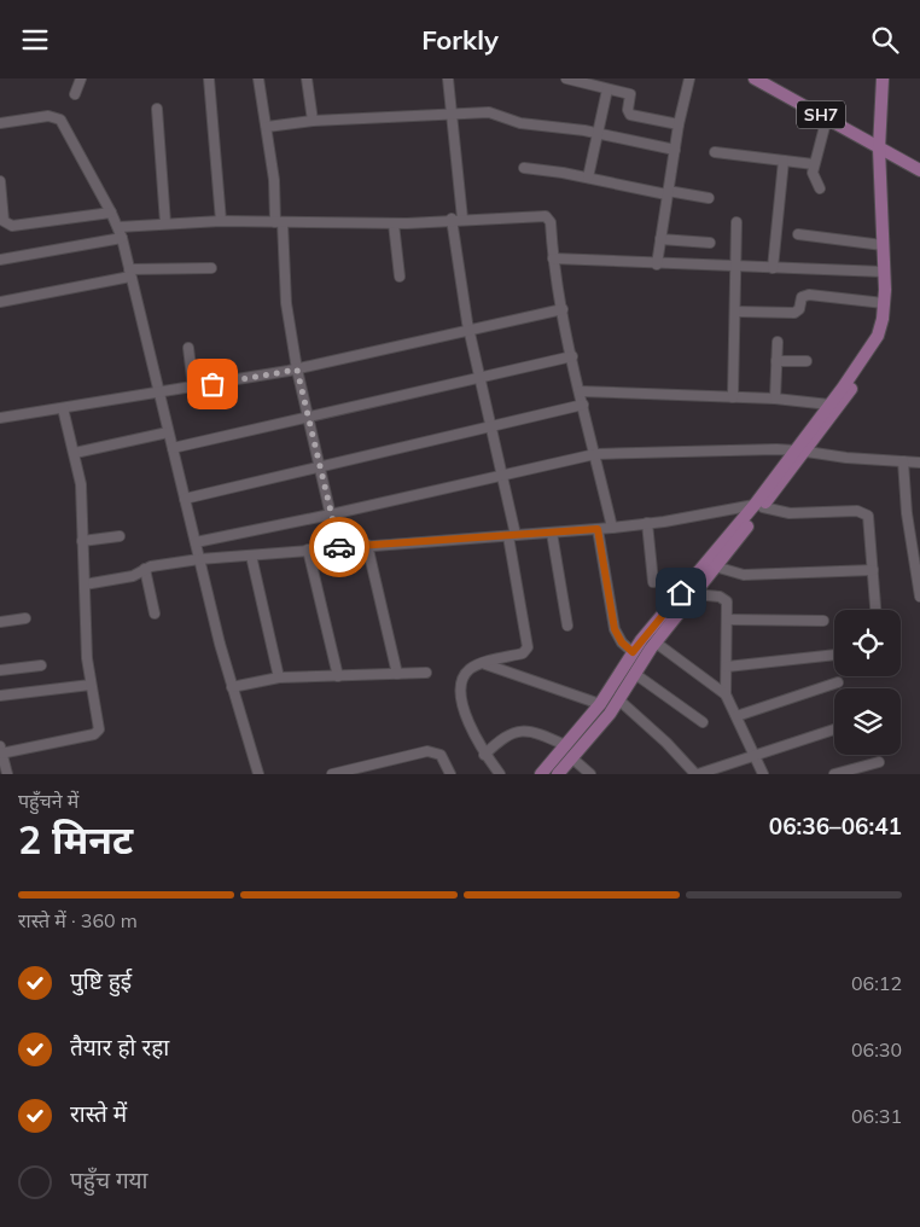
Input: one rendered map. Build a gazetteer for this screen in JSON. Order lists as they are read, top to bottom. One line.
{"streets":{"main road":["SH7"]},"page":{"header":"Forkly","heading":["2 मिनट","पहुँचने में","06:36–06:41"],"bar":"रास्ते में · 360 m","list":[["पुष्टि हुई","06:12"],["तैयार हो रहा","06:30"],["रास्ते में","06:31"],"पहुँच गया"]}}
